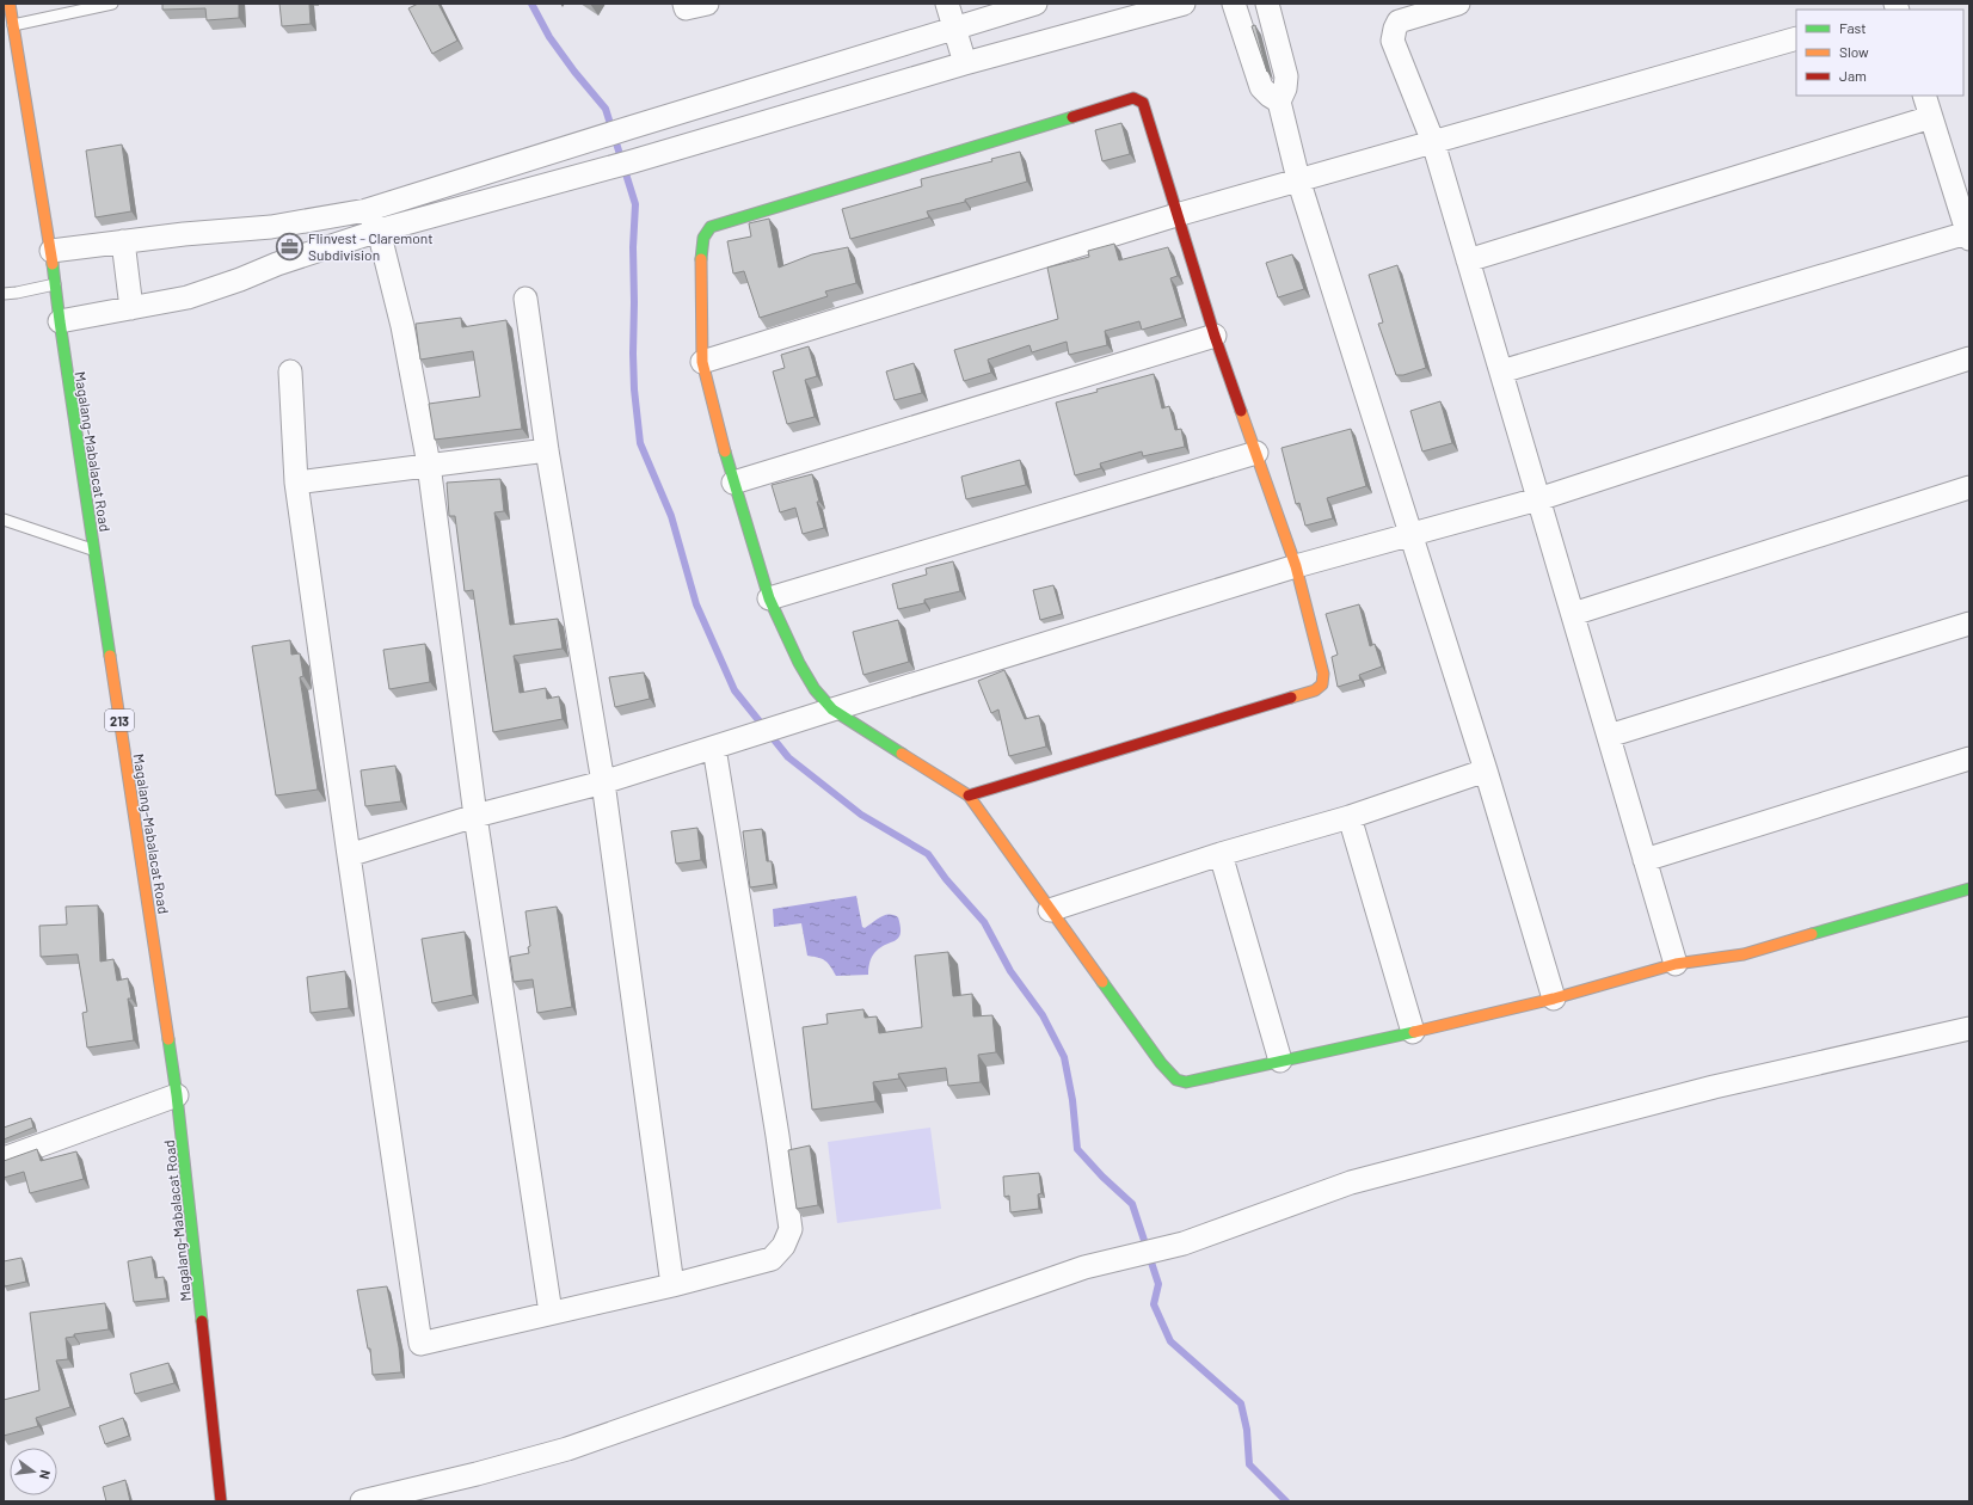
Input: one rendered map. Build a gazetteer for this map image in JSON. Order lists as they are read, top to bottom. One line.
{"streets":{"street":["Magalang-Mabalacat Road","213"]},"places":{"office":["Flinvest - Claremont Subdivision"]},"legend":["Fast","Slow","Jam"],"north":"right"}
